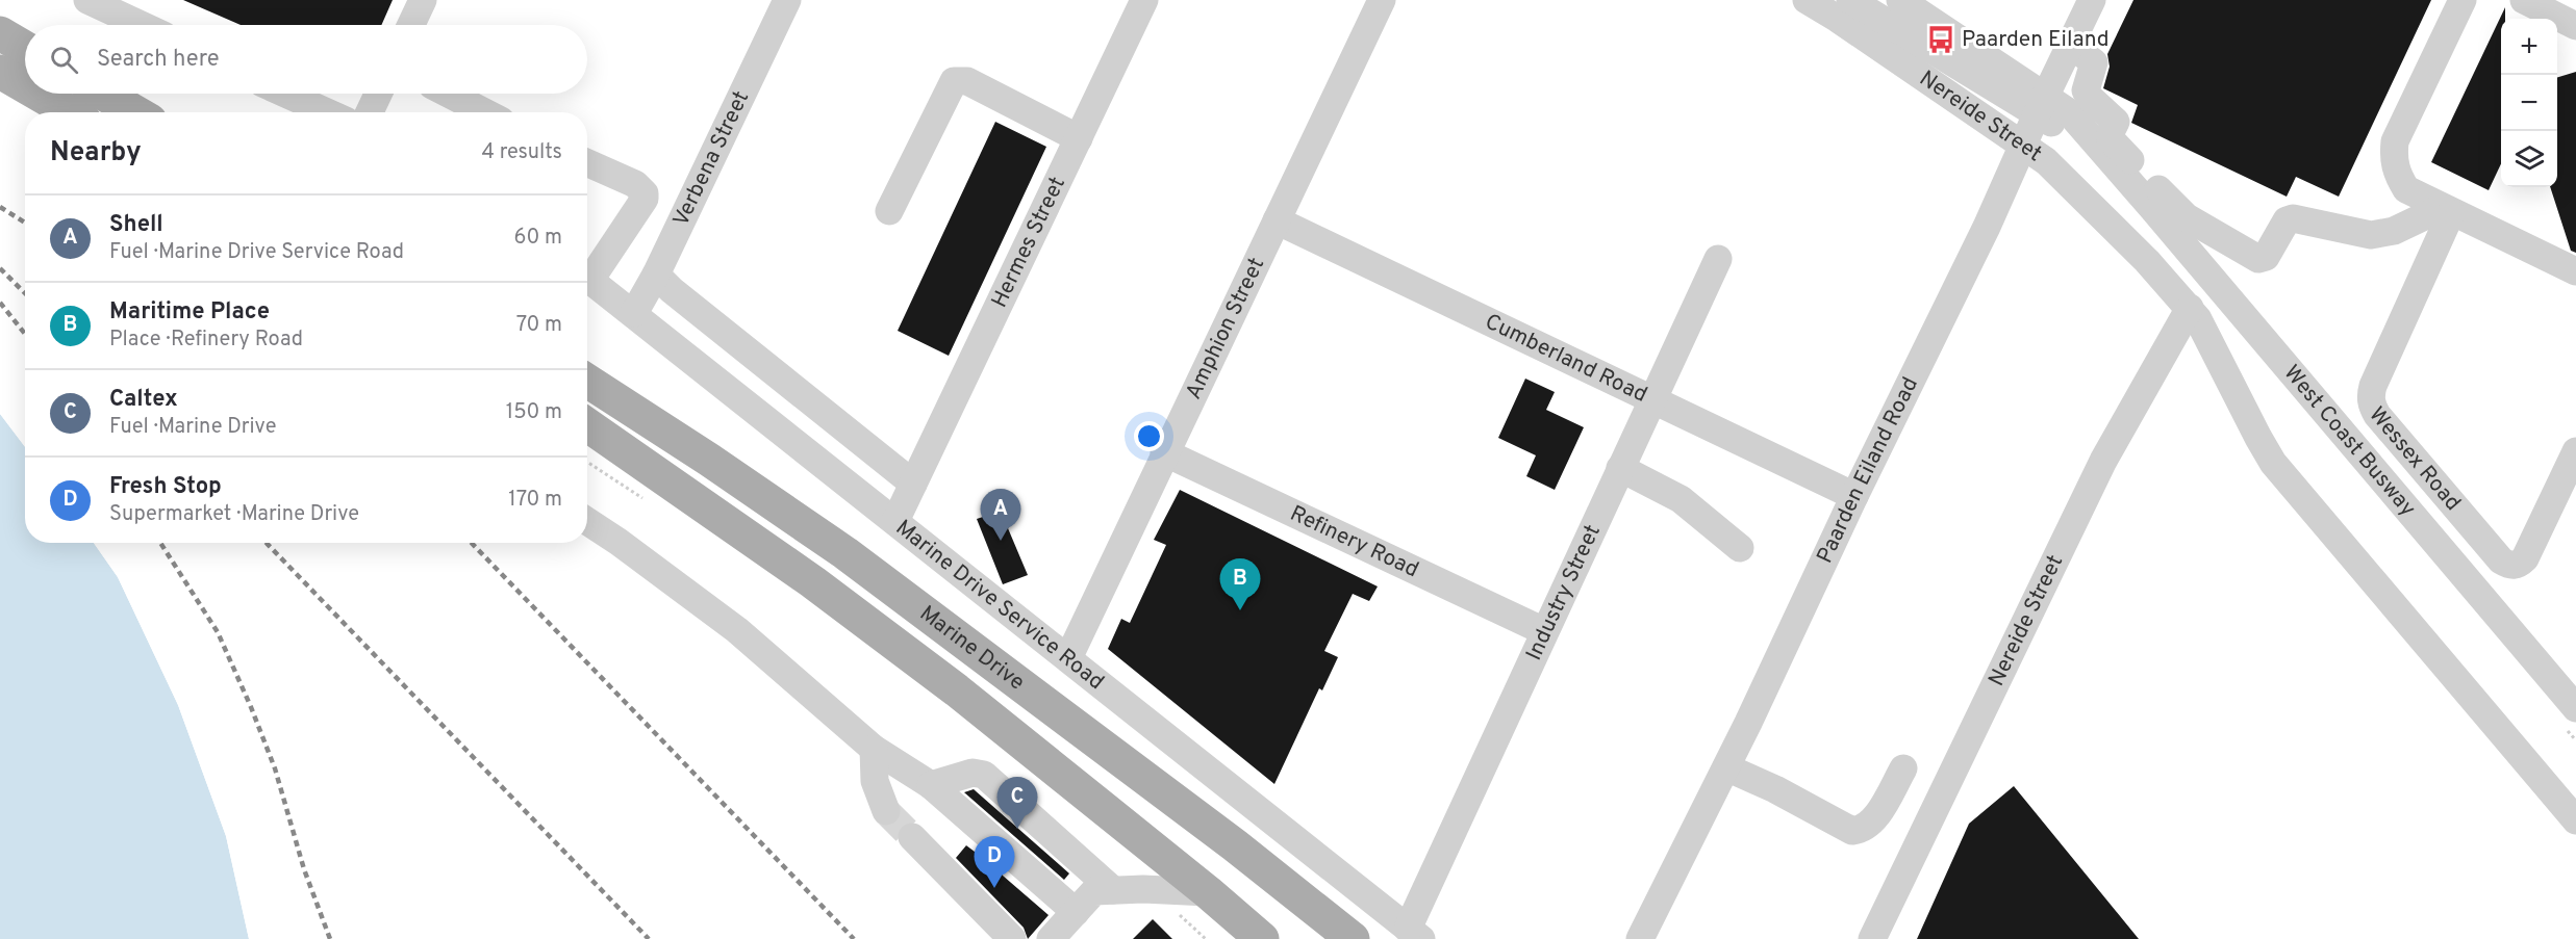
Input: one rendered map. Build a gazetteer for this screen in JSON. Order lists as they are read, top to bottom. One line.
{"streets":{"main road":["Marine Drive"],"street":["Nereide Street","Verbena Street","Hermes Street","Amphion Street","Cumberland Road","West Coast Busway","Wessex Road","Paarden Eiland Road","Refinery Road","Industry Street","Marine Drive Service Road"]},"crossings":[["Nereide Street","Paarden Eiland Road"],["Verbena Street","Marine Drive Service Road"],["Hermes Street","Marine Drive Service Road"],["Amphion Street","Cumberland Road"],["Amphion Street","Refinery Road"],["Amphion Street","Marine Drive Service Road"],["Cumberland Road","Paarden Eiland Road"],["Cumberland Road","Industry Street"],["West Coast Busway","Paarden Eiland Road"],["Refinery Road","Industry Street"],["Industry Street","Marine Drive Service Road"]],"places":{"bus stop":["Paarden Eiland"]},"page":{"map_buttons":["+","−"],"search":"Search here","heading":["Nearby","4 results"],"list":[{"mark":"A","name":"Shell","note":"Fuel · Marine Drive Service Road","value":"60 m"},{"mark":"B","name":"Maritime Place","note":"Place · Refinery Road","value":"70 m"},{"mark":"C","name":"Caltex","note":"Fuel · Marine Drive","value":"150 m"},{"mark":"D","name":"Fresh Stop","note":"Supermarket · Marine Drive","value":"170 m"}],"pins":["A","B","C","D"]}}
